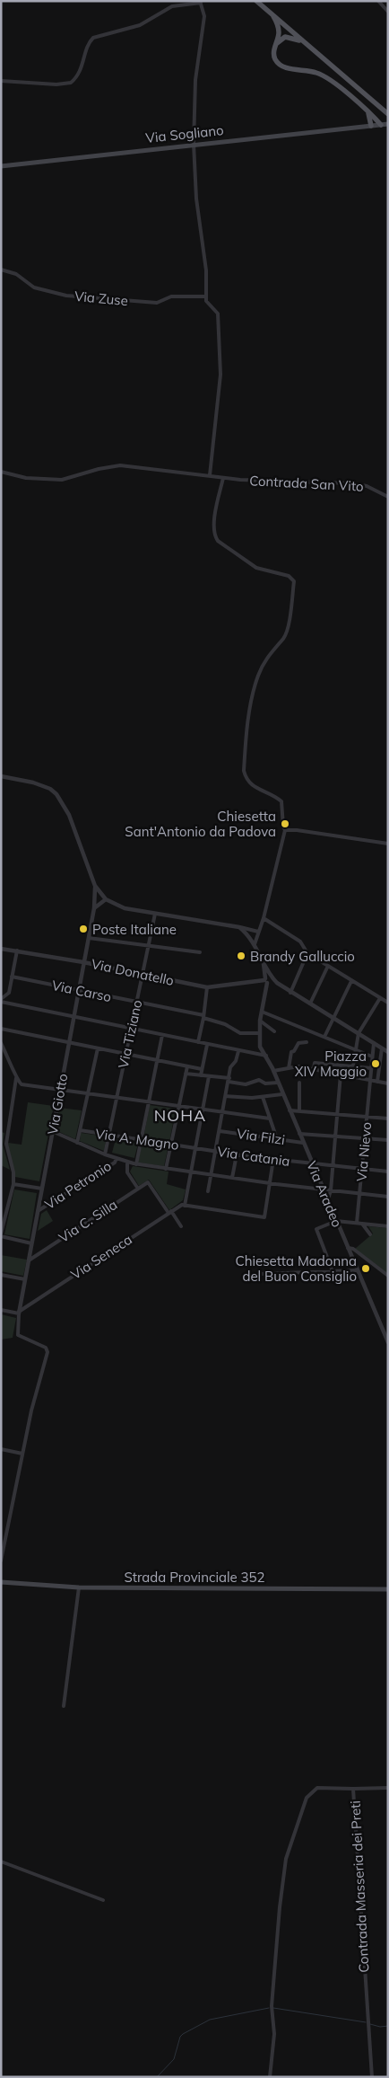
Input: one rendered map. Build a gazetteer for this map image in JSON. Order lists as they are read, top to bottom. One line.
{"streets":{"main road":["Via Sogliano","Strada Provinciale 352"],"street":["Via Zuse","Contrada San Vito","Via Donatello","Via Carso","Via Tiziano","Via Giotto","Via Filzi","Via A. Magno","Via Nievo","Via Catania","Via Petronio","Via Aradeo","Via C. Silla","Via Seneca","Contrada Masseria dei Preti"]},"crossings":[["Via Donatello","Via Tiziano"],["Via Donatello","Via Giotto"],["Via Carso","Via Tiziano"],["Via Carso","Via Giotto"],["Via Carso","Via Aradeo"],["Via Tiziano","Via A. Magno"],["Via Giotto","Via Petronio"],["Via Giotto","Via C. Silla"],["Via Giotto","Via Seneca"],["Via Filzi","Via Aradeo"],["Via A. Magno","Via Catania"],["Via Nievo","Via Catania"],["Via Catania","Via Aradeo"],["Via C. Silla","Via Seneca"]],"districts":["NOHA"],"places":["Chiesetta Sant'Antonio da Padova","Poste Italiane","Brandy Galluccio","Piazza XIV Maggio","Chiesetta Madonna del Buon Consiglio"]}
